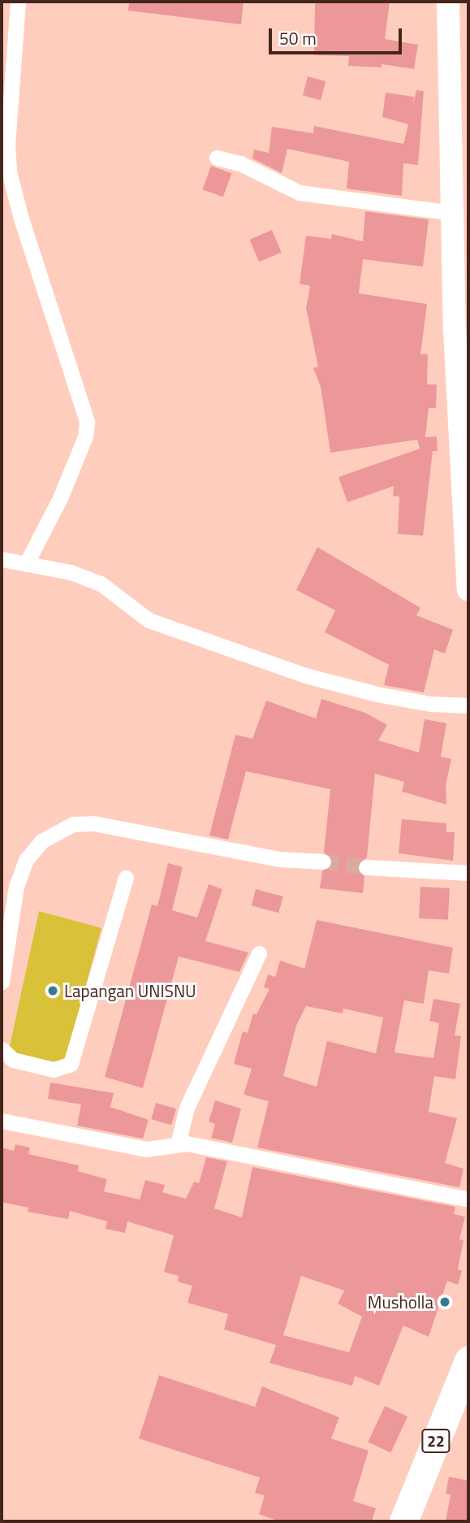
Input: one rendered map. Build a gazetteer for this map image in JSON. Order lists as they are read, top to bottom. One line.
{"streets":{"highway":["22"]},"places":["Lapangan UNISNU","Musholla"],"scale_bar":"50 m"}
